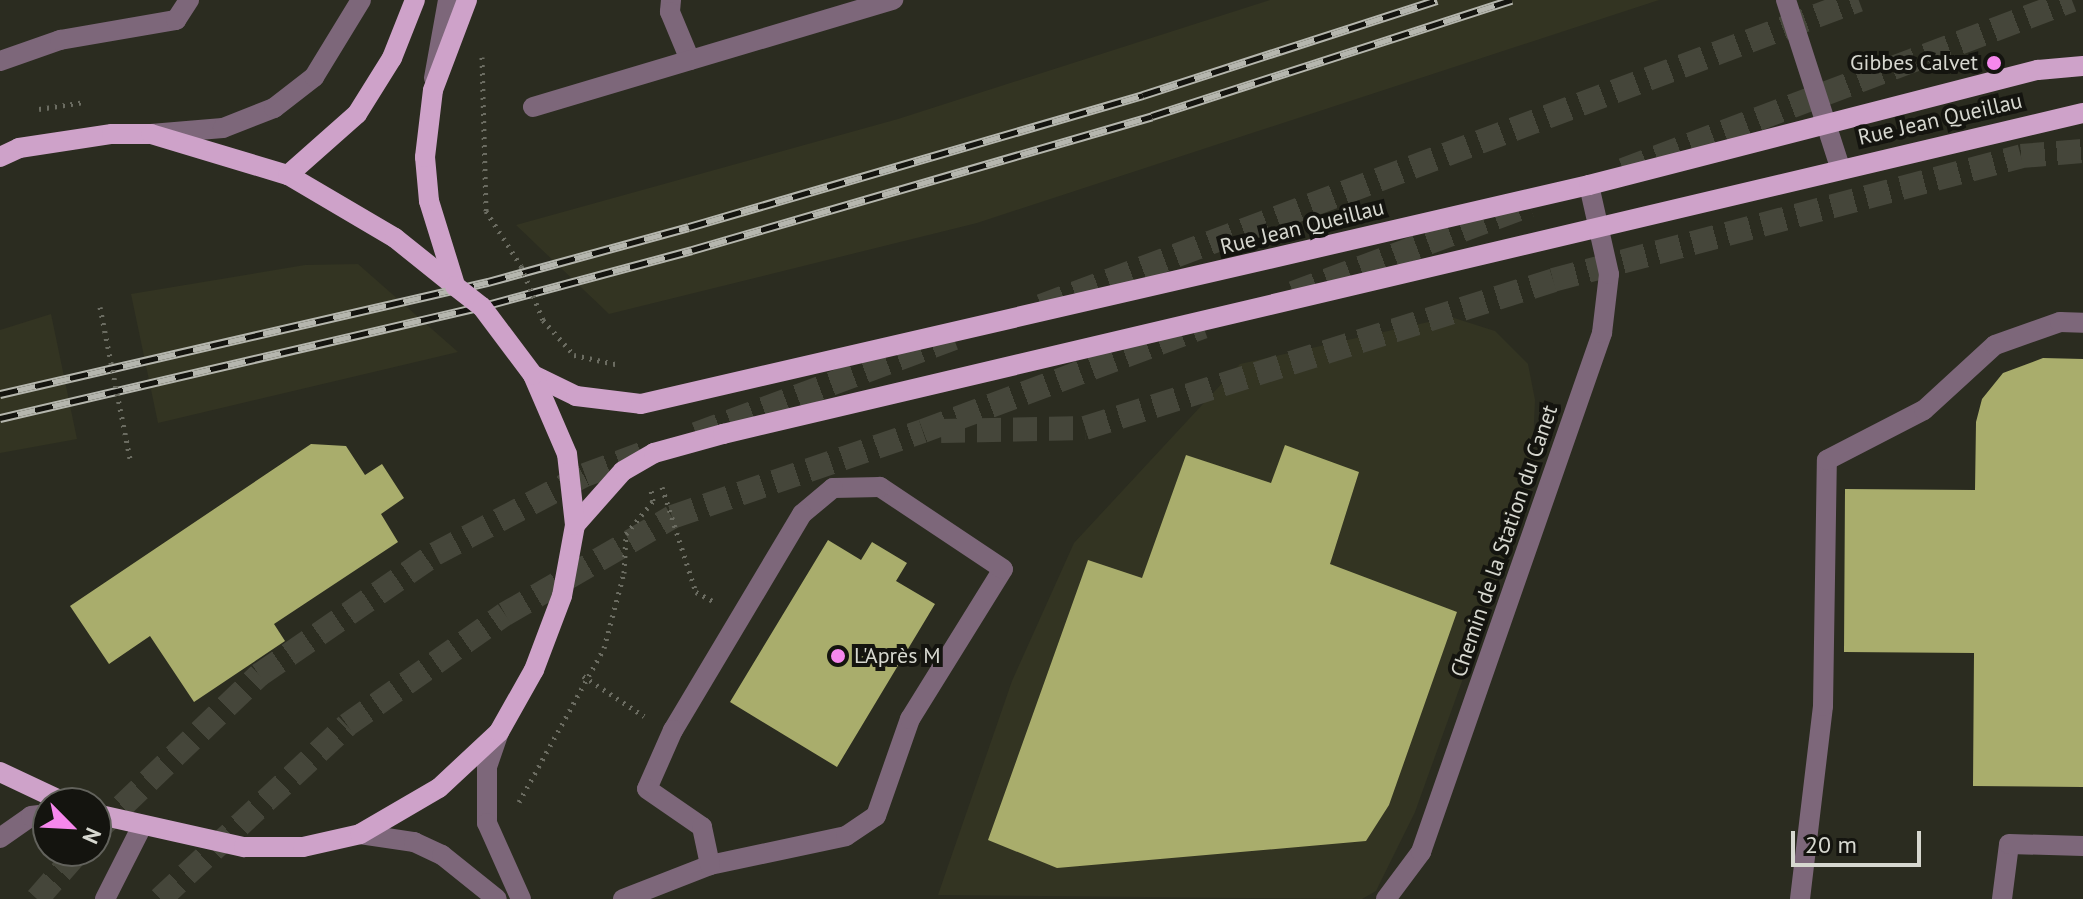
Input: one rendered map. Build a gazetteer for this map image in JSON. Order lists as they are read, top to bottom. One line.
{"streets":{"main road":["Rue Jean Queillau"],"street":["Chemin de la Station du Canet"]},"crossings":[["Rue Jean Queillau","Chemin de la Station du Canet"]],"places":["Gibbes Calvet","L'Après M"],"scale_bar":"20 m","north":"bottom right"}
